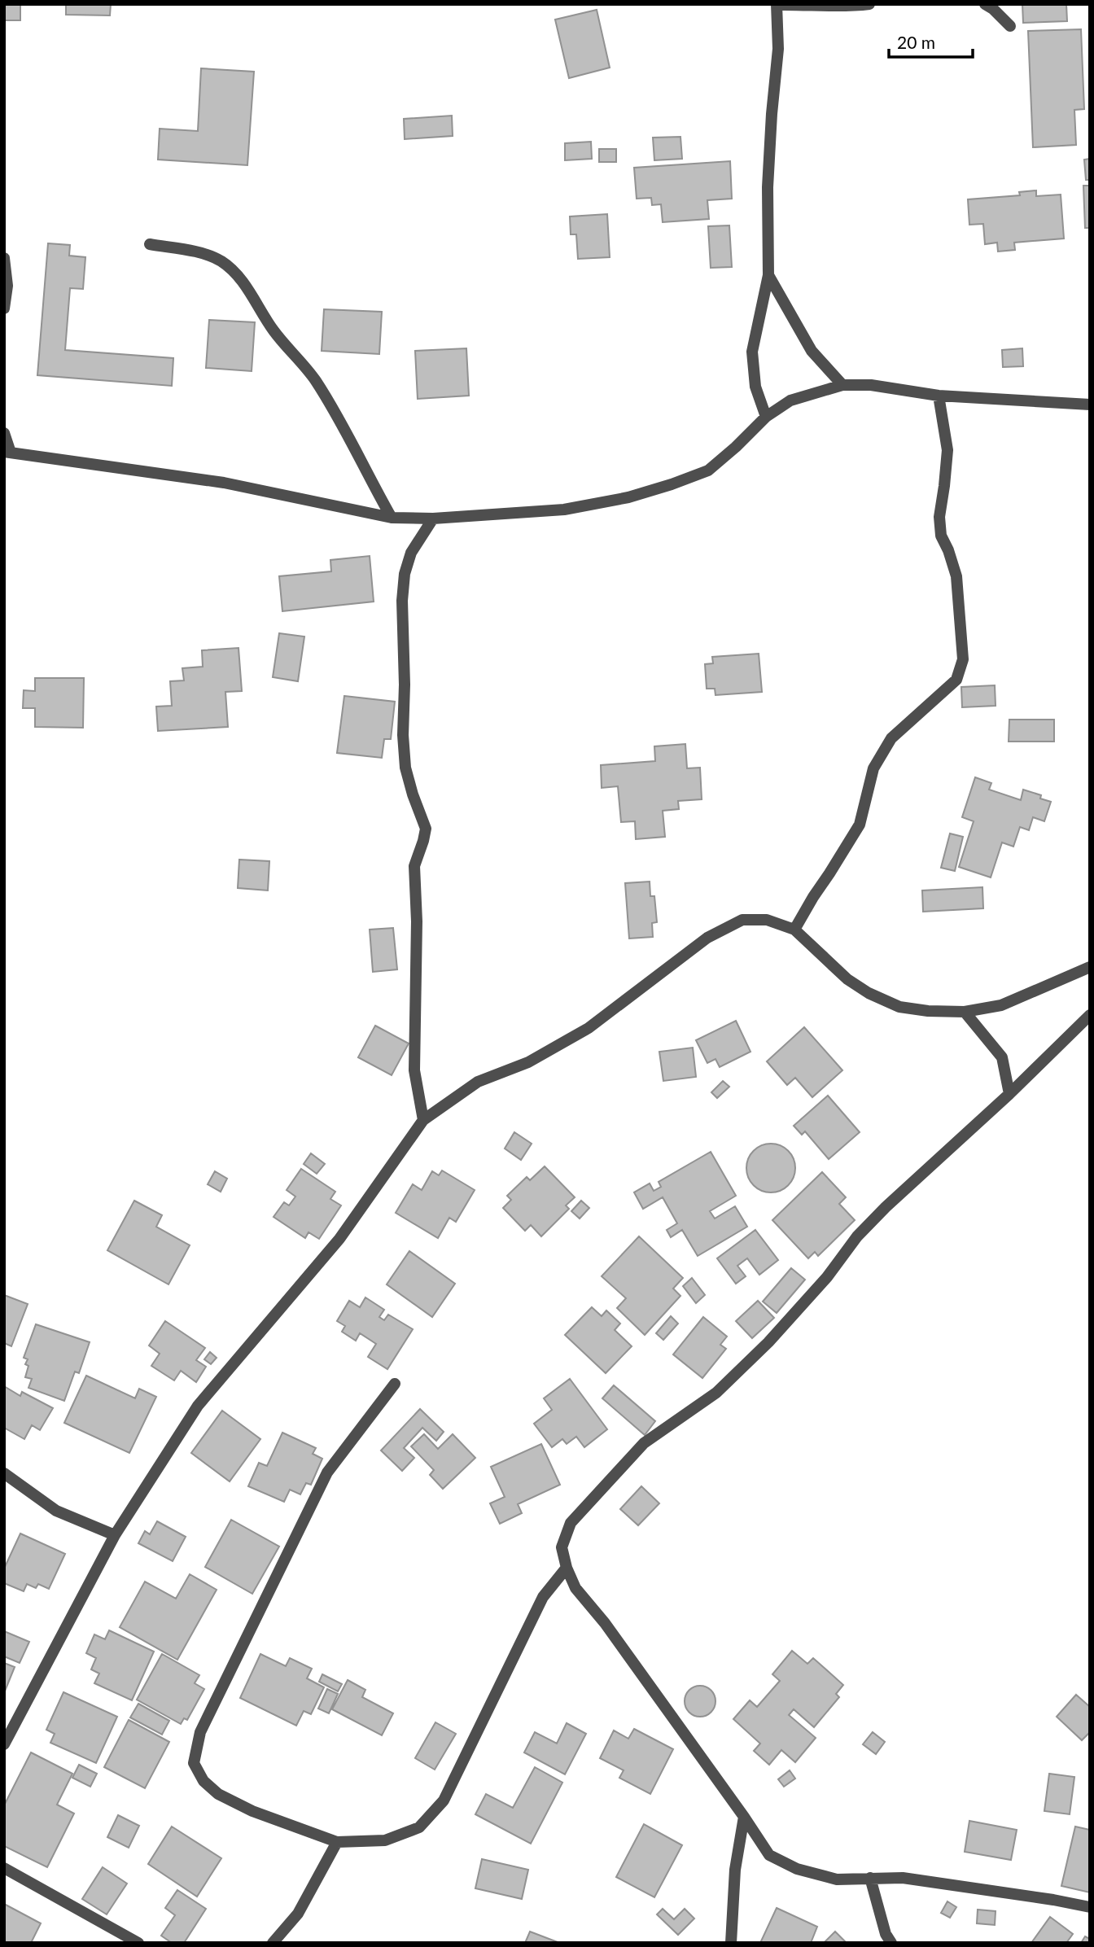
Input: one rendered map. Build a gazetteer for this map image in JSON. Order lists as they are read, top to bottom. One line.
{"scale_bar":"20 m"}
